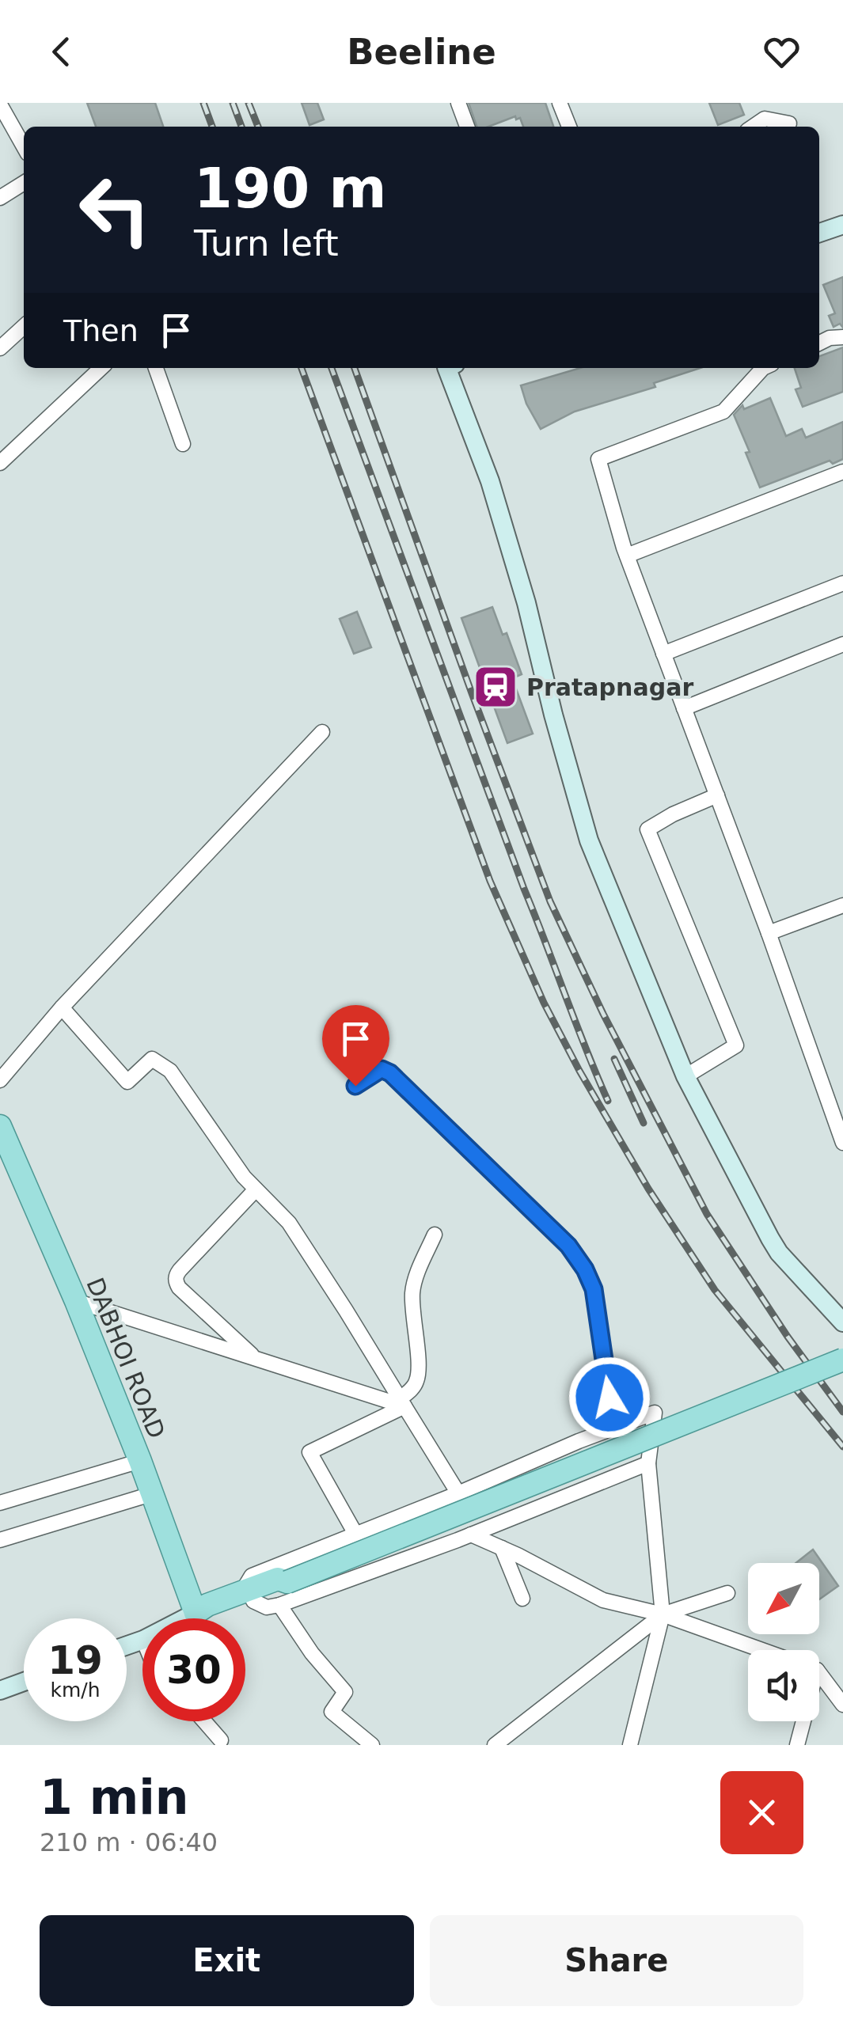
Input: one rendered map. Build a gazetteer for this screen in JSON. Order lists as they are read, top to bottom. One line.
{"streets":{"main road":["DABHOI ROAD"]},"places":{"station":["Pratapnagar"]},"north":"bottom left","page":{"header":"Beeline","turn":["190 m","Turn left"],"then":"Then","speed":"19 km/h","limit":"30","heading":["1 min","210 m · 06:40"],"buttons":["Exit","Share"]}}
